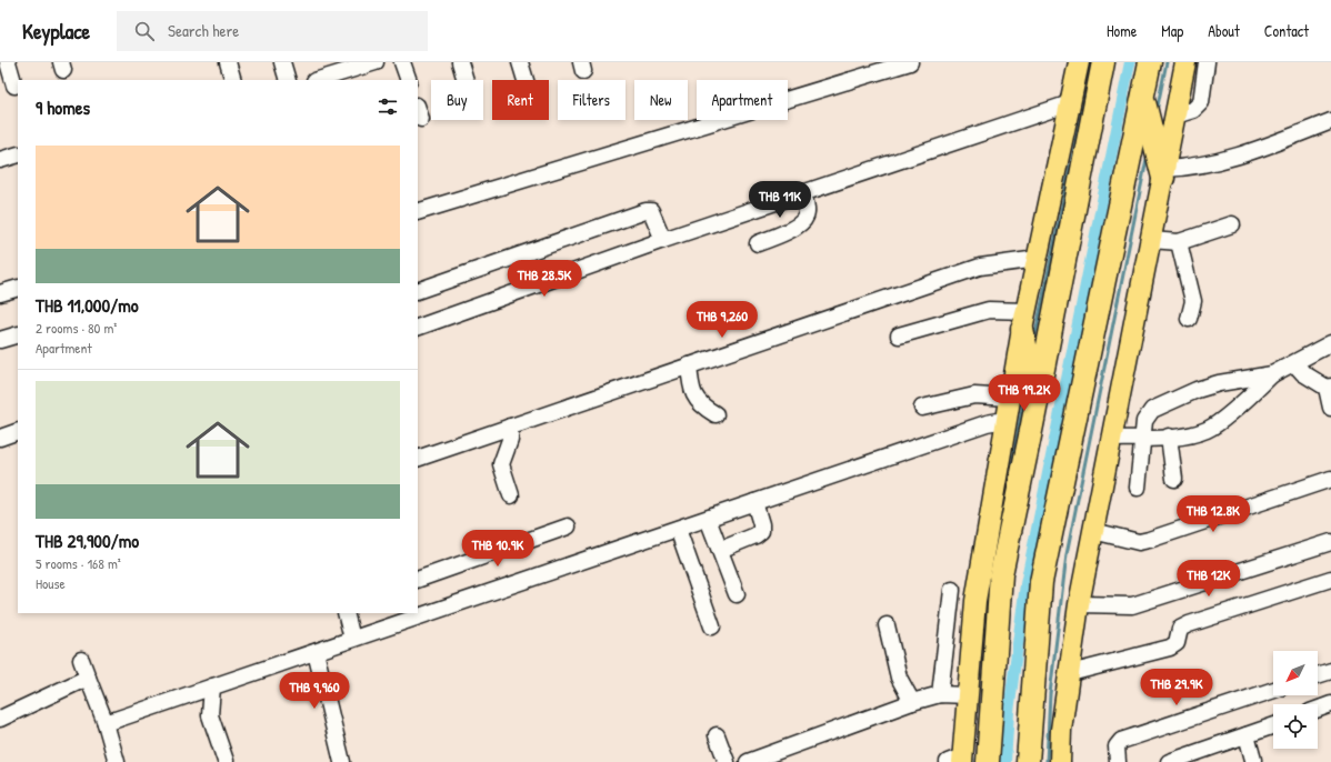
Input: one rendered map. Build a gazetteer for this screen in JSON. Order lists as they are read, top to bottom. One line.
{"north":"bottom left","page":{"header":"Keyplace","search":"Search here","nav":["Home","Map","About","Contact"],"chip":["Buy","Rent","Filters","New","Apartment"],"heading":"9 homes","list":[{"name":"THB 11,000/mo","note":"2 rooms · 80 m² · Apartment"},{"name":"THB 29,900/mo","note":"5 rooms · 168 m² · House"}],"price":["THB 11K","THB 28.5K","THB 9,260","THB 19.2K","THB 12.8K","THB 10.9K","THB 12K","THB 29.9K","THB 9,960"]}}
